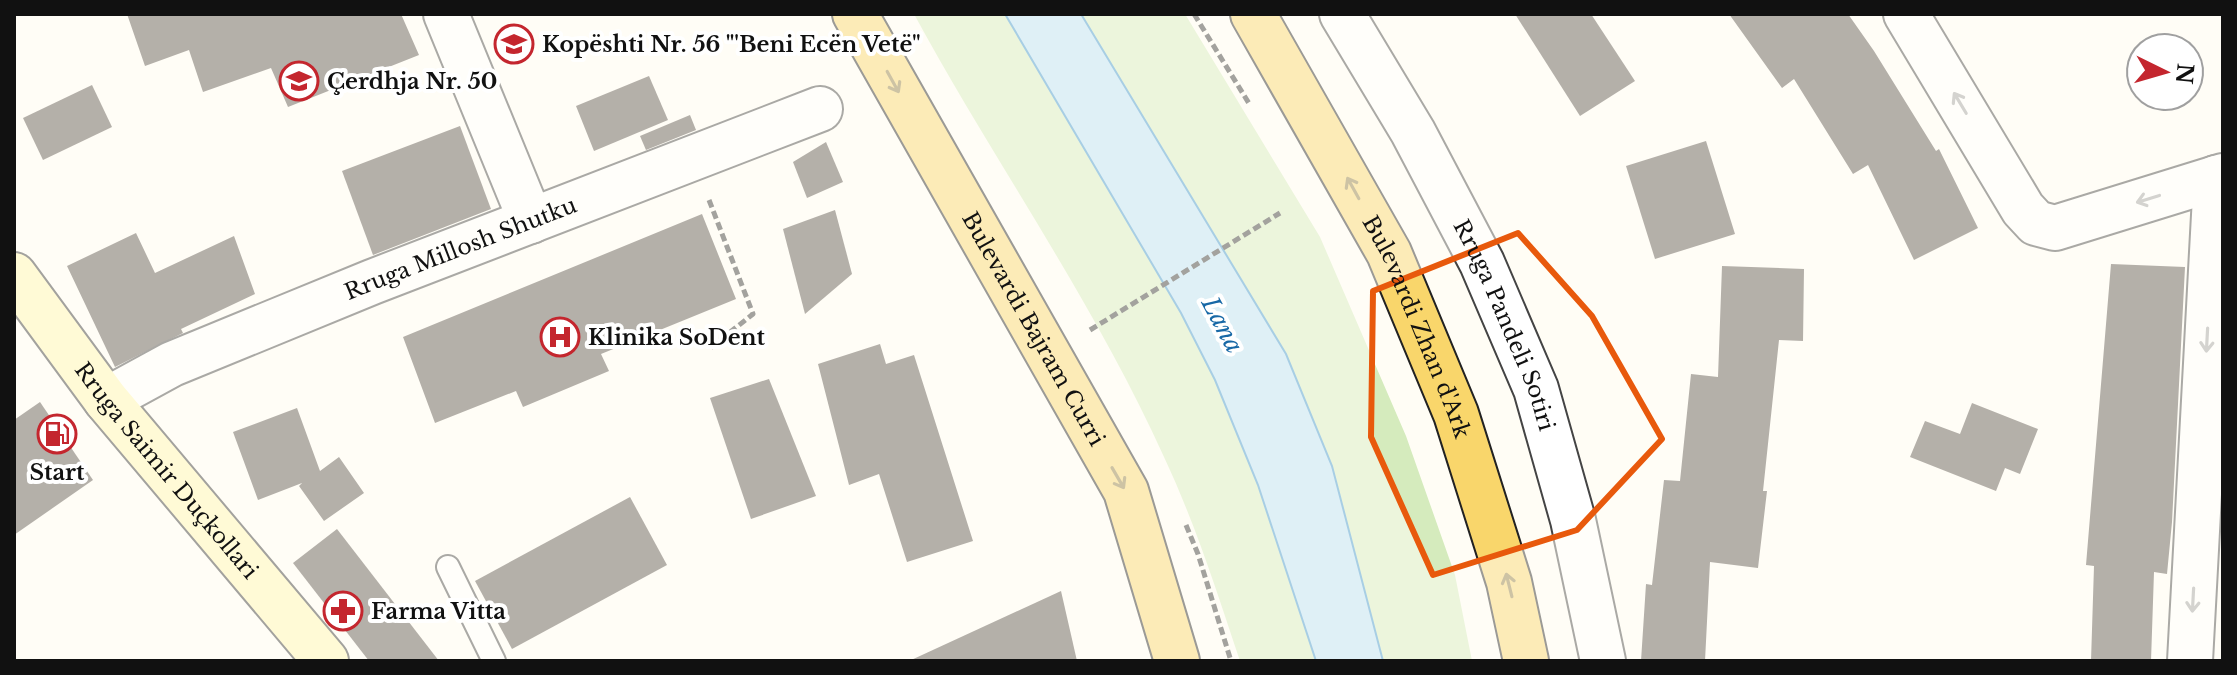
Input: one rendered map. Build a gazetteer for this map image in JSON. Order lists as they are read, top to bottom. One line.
{"streets":{"main road":["Bulevardi Zhan d'Ark","Bulevardi Bajram Curri","Rruga Saimir Duçkollari"],"street":["Rruga Millosh Shutku","Rruga Pandeli Sotiri"]},"crossings":[["Rruga Millosh Shutku","Rruga Saimir Duçkollari"]],"one_way":["Bulevardi Zhan d'Ark","Bulevardi Bajram Curri"],"water":["Lana"],"places":{"school or university":["Kopështi Nr. 56 \"'Beni Ecën Vetë\"","Çerdhja Nr. 50"],"hospital":["Klinika SoDent"],"fuel station":["Start"],"pharmacy":["Farma Vitta"]},"north":"right"}
